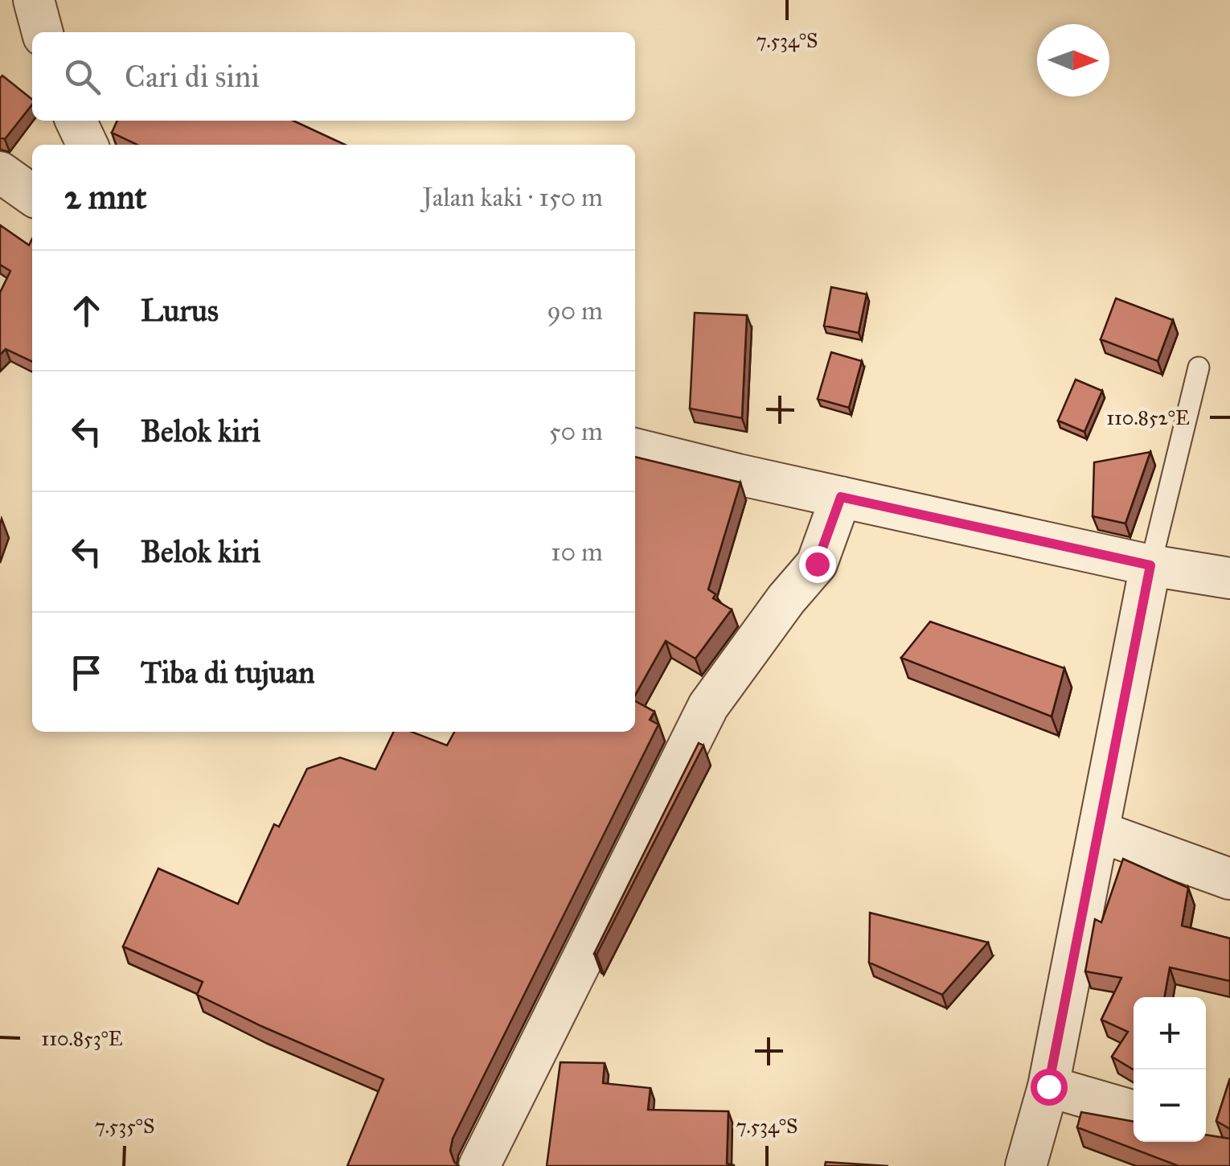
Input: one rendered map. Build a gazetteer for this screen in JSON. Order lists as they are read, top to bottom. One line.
{"north":"right","page":{"search":"Cari di sini","heading":["2 mnt","Jalan kaki · 150 m"],"list":[["Lurus","90 m"],["Belok kiri","50 m"],["Belok kiri","10 m"],"Tiba di tujuan"],"map_buttons":["+","−"]},"coordinates":["7.534°S","110.852°E","110.853°E","7.535°S"]}
